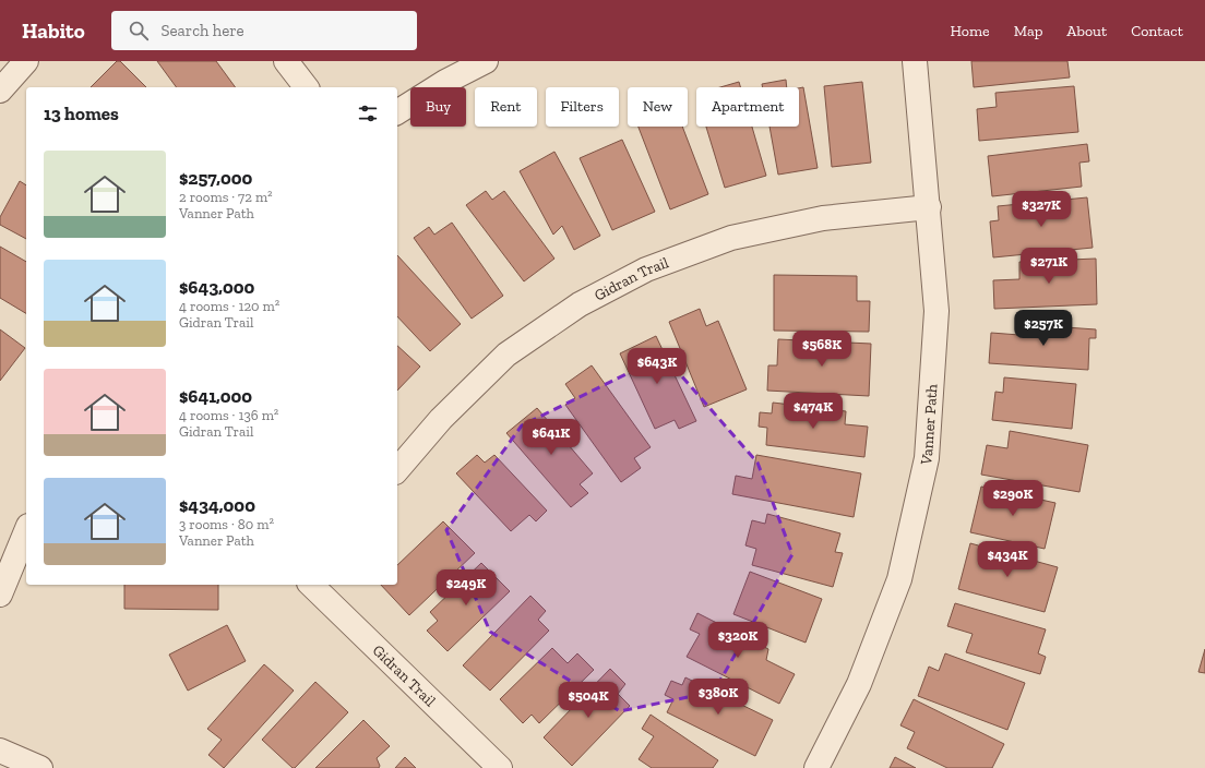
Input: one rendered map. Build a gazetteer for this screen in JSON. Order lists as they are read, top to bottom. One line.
{"streets":{"street":["Gidran Trail","Vanner Path"]},"crossings":[["Gidran Trail","Vanner Path"]],"page":{"header":"Habito","search":"Search here","nav":["Home","Map","About","Contact"],"chip":["Buy","Rent","Filters","New","Apartment"],"heading":"13 homes","list":[{"name":"$257,000","note":"2 rooms · 72 m² · Vanner Path"},{"name":"$643,000","note":"4 rooms · 120 m² · Gidran Trail"},{"name":"$641,000","note":"4 rooms · 136 m² · Gidran Trail"},{"name":"$434,000","note":"3 rooms · 80 m² · Vanner Path"}],"price":["$327K","$271K","$257K","$568K","$643K","$474K","$641K","$290K","$434K","$249K","$320K","$380K","$504K"]}}
